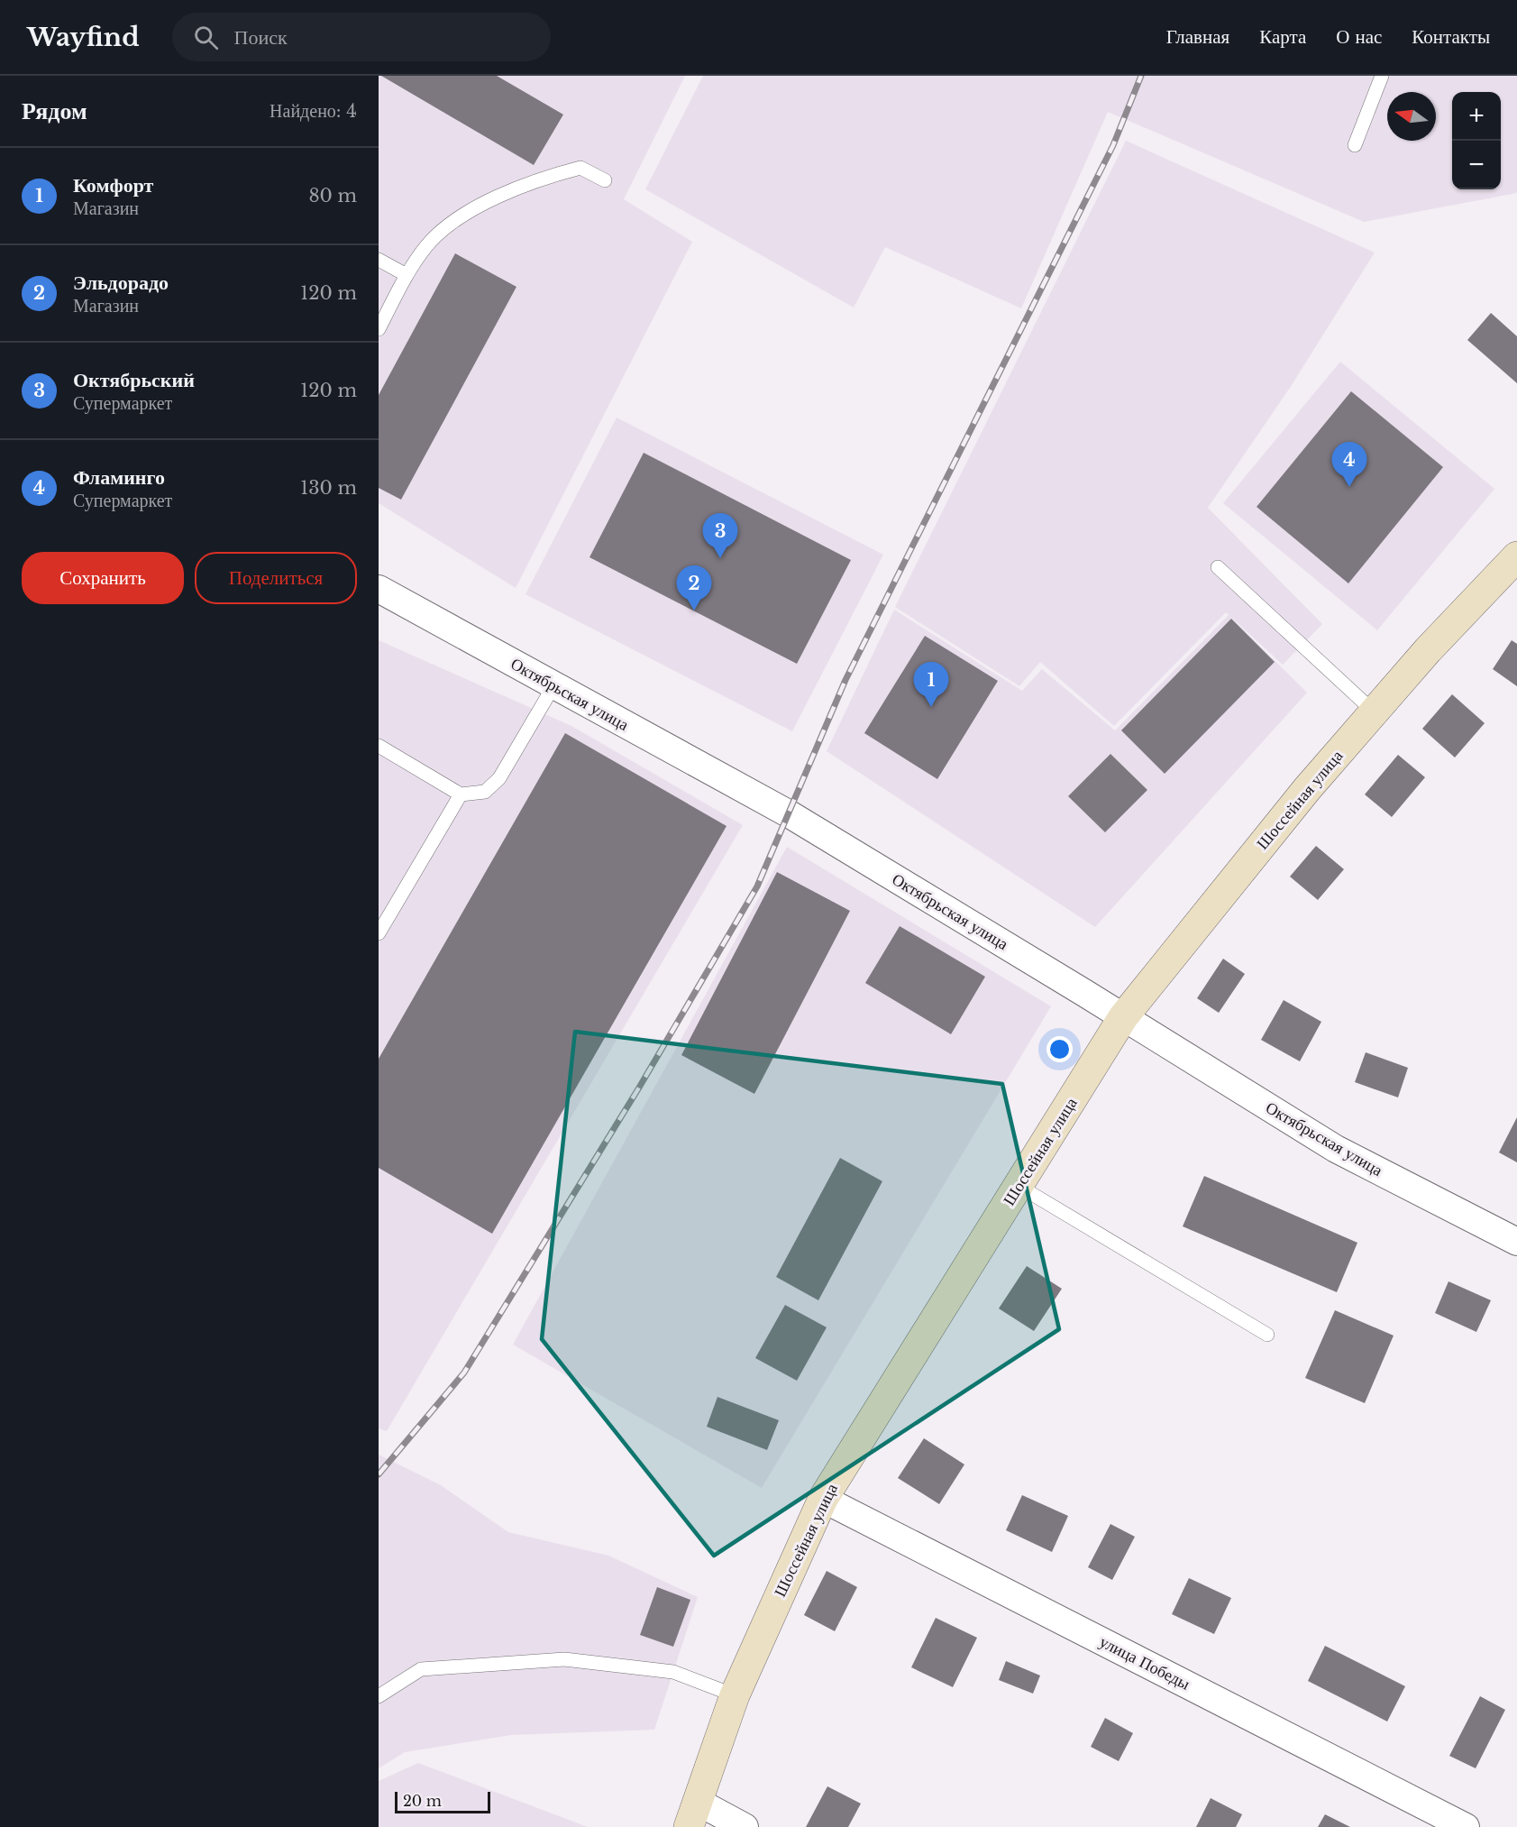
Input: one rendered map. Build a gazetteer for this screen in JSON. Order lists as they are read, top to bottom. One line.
{"streets":{"main road":["Шоссейная улица"],"street":["Октябрьская улица","улица Победы"]},"crossings":[["Октябрьская улица","Шоссейная улица"],["Шоссейная улица","улица Победы"]],"scale_bar":"20 m","north":"left","page":{"header":"Wayfind","search":"Поиск","nav":["Главная","Карта","О нас","Контакты"],"heading":["Рядом","Найдено: 4"],"map_buttons":["+","−"],"list":[{"mark":"1","name":"Комфорт","note":"Магазин","value":"80 m"},{"mark":"2","name":"Эльдорадо","note":"Магазин","value":"120 m"},{"mark":"3","name":"Октябрьский","note":"Супермаркет","value":"120 m"},{"mark":"4","name":"Фламинго","note":"Супермаркет","value":"130 m"}],"pins":["4","3","2","1"],"buttons":["Сохранить","Поделиться"],"scale":"20 m"}}
